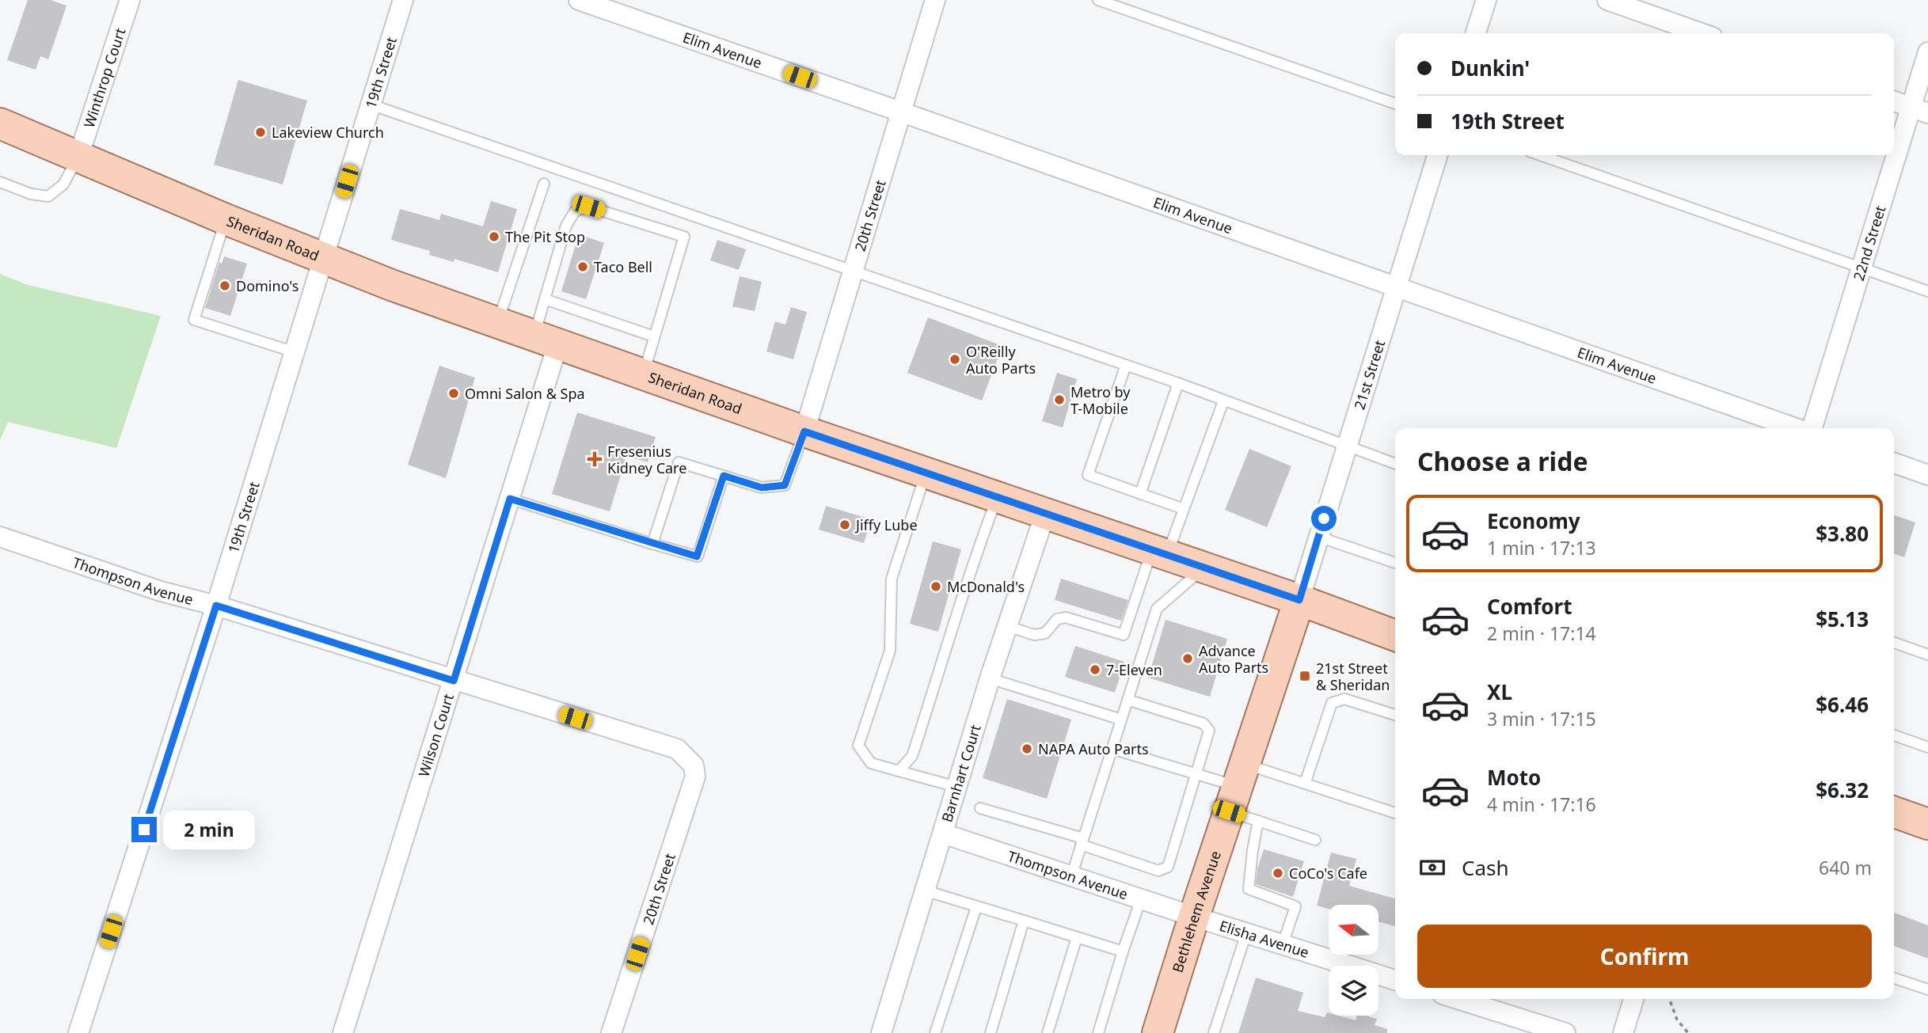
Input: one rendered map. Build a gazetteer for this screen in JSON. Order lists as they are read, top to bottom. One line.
{"streets":{"main road":["Sheridan Road","Bethlehem Avenue"],"street":["Elim Avenue","19th Street","Winthrop Court","20th Street","22nd Street","21st Street","Thompson Avenue","Wilson Court","Barnhart Court","Elisha Avenue"]},"crossings":[["Elim Avenue","20th Street"],["Elim Avenue","21st Street"],["19th Street","Sheridan Road"],["19th Street","Thompson Avenue"],["Winthrop Court","Sheridan Road"],["20th Street","Sheridan Road"],["20th Street","Thompson Avenue"],["Sheridan Road","21st Street"],["Sheridan Road","Wilson Court"],["Sheridan Road","Barnhart Court"],["Sheridan Road","Bethlehem Avenue"],["21st Street","Bethlehem Avenue"],["Thompson Avenue","Wilson Court"],["Thompson Avenue","Barnhart Court"],["Thompson Avenue","Bethlehem Avenue"],["Thompson Avenue","Elisha Avenue"],["Bethlehem Avenue","Elisha Avenue"]],"places":{"other":["Lakeview Church","The Pit Stop","Taco Bell","Domino's","O'Reilly Auto Parts","Omni Salon & Spa","Metro by T-Mobile","Jiffy Lube","McDonald's","Advance Auto Parts","7-Eleven","NAPA Auto Parts","CoCo's Cafe"],"health":["Fresenius Kidney Care"],"transit":["21st Street & Sheridan"]},"north":"left","page":{"banner":["Dunkin'","19th Street"],"heading":"Choose a ride","list":[{"name":"Economy","note":"1 min · 17:13","value":"$3.80"},{"name":"Comfort","note":"2 min · 17:14","value":"$5.13"},{"name":"XL","note":"3 min · 17:15","value":"$6.46"},{"name":"Moto","note":"4 min · 17:16","value":"$6.32"}],"bubble":"2 min","pay":["Cash","640 m"],"buttons":"Confirm"}}
